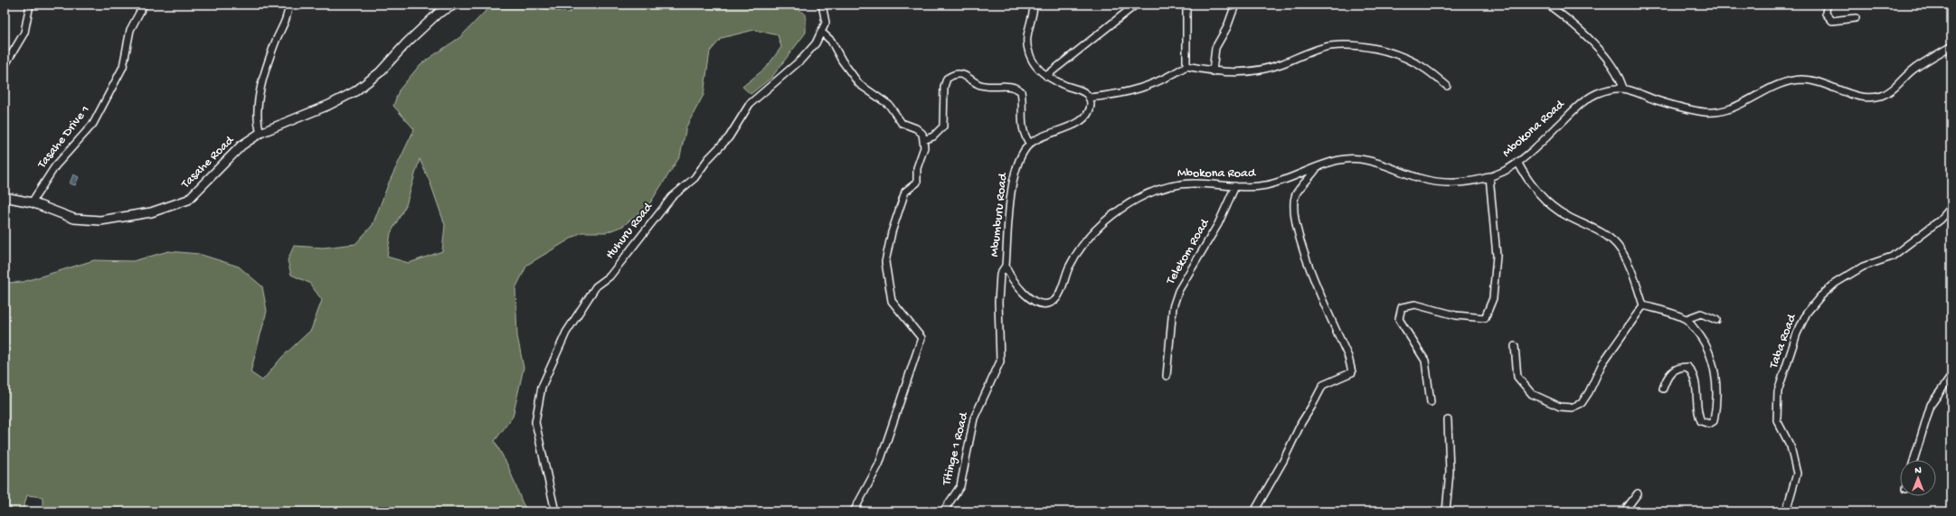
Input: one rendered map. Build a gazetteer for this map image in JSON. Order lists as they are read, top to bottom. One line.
{"streets":{"street":["Mbokona Road","Tasahe Drive 1","Tasahe Road","Mbumburu Road","Huhuru Road","Telekom Road","Taba Road","Titinge 1 Road"]},"crossings":[["Mbokona Road","Mbumburu Road"],["Mbokona Road","Telekom Road"],["Mbokona Road","Titinge 1 Road"],["Tasahe Drive 1","Tasahe Road"],["Mbumburu Road","Titinge 1 Road"]],"north":"top"}
